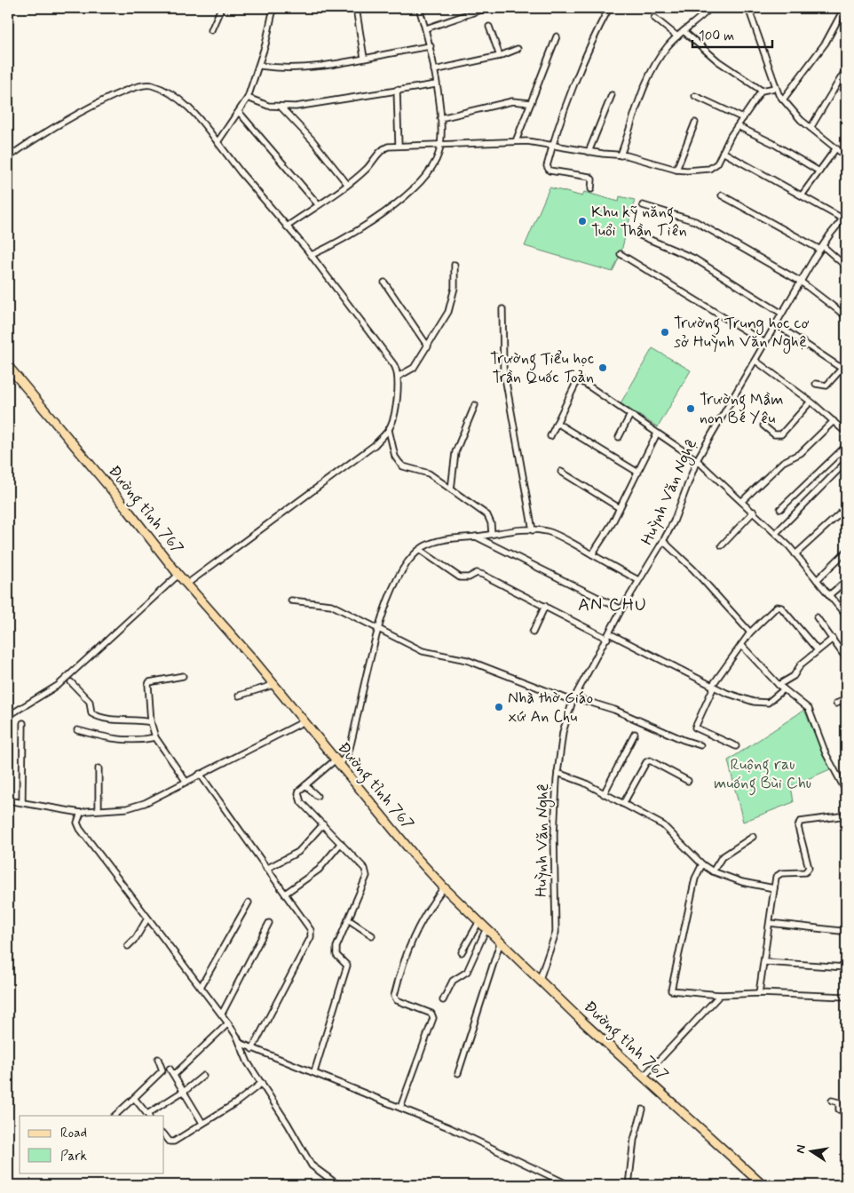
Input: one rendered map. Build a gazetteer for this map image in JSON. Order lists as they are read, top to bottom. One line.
{"streets":{"main road":["Đường tỉnh 767"],"street":["Huỳnh Văn Nghệ"]},"crossings":[["Huỳnh Văn Nghệ","Đường tỉnh 767"]],"districts":["AN CHU"],"parks":["Ruộng rau muống Bùi Chu"],"places":["Khu kỹ năng Tuổi Thần Tiên","Trường Trung học cơ sở Huỳnh Văn Nghệ","Trường Tiểu học Trần Quốc Toản","Trường Mầm non Bé Yêu","Nhà thờ Giáo xứ An Chu"],"legend":["Road","Park"],"scale_bar":"100 m","north":"left"}
